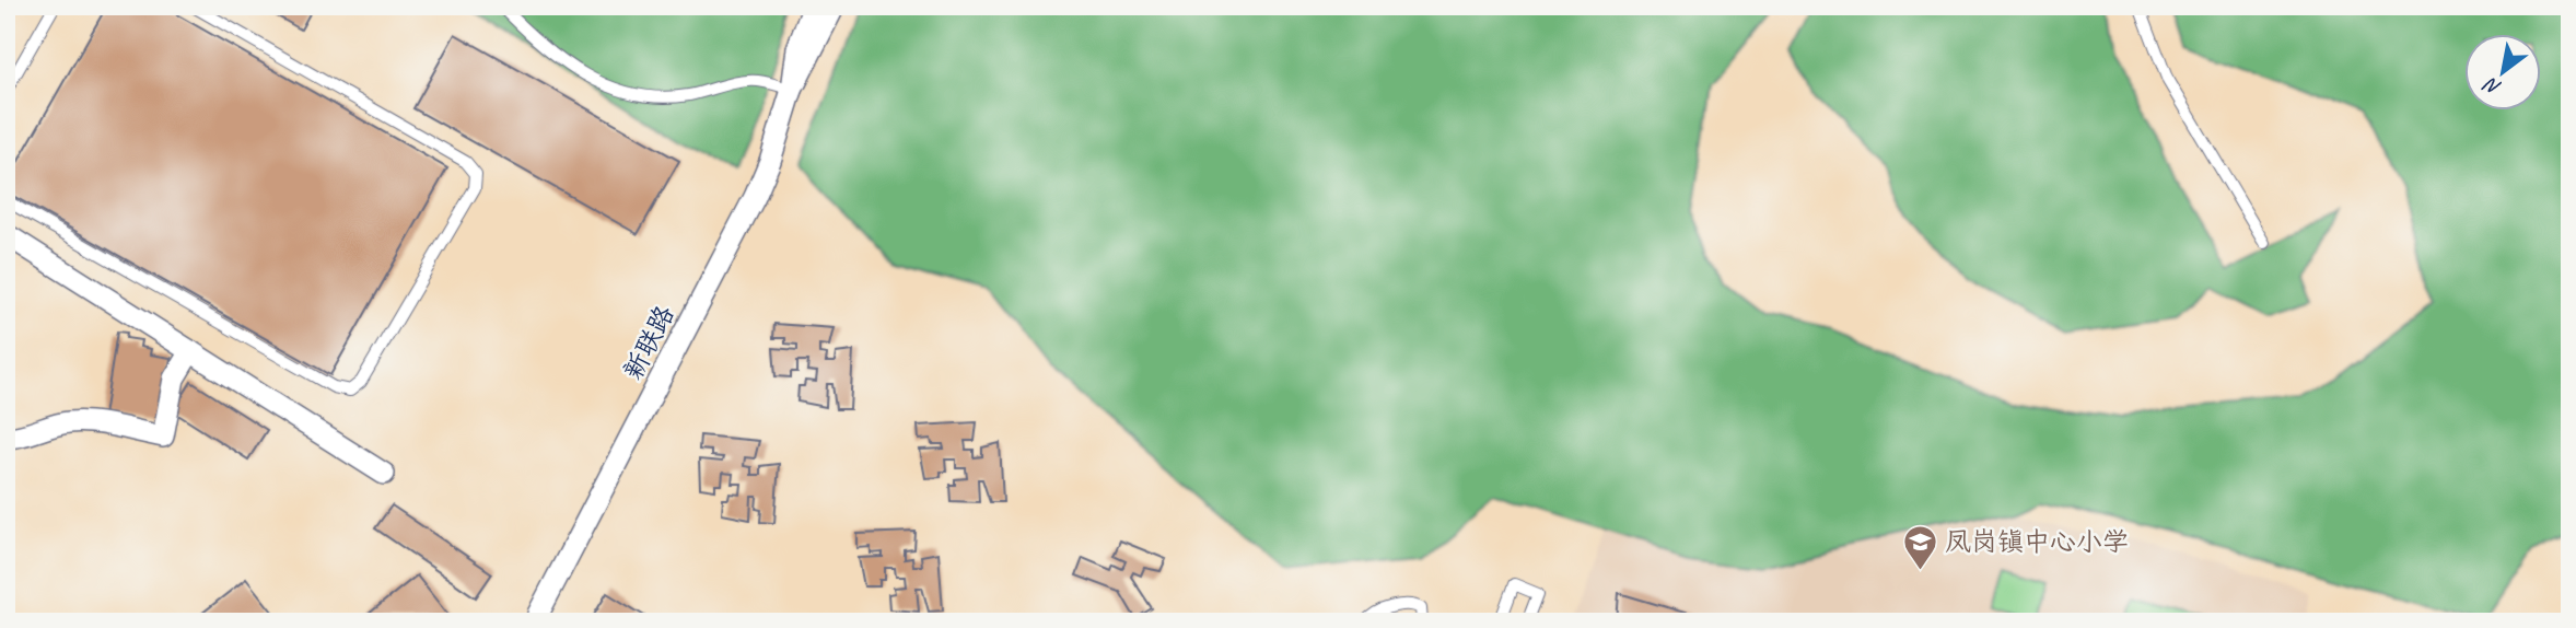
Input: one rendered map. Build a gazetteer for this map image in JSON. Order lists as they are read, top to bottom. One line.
{"streets":{"street":["新联路"]},"places":{"school or university":["凤岗镇中心小学"]},"north":"bottom left"}
